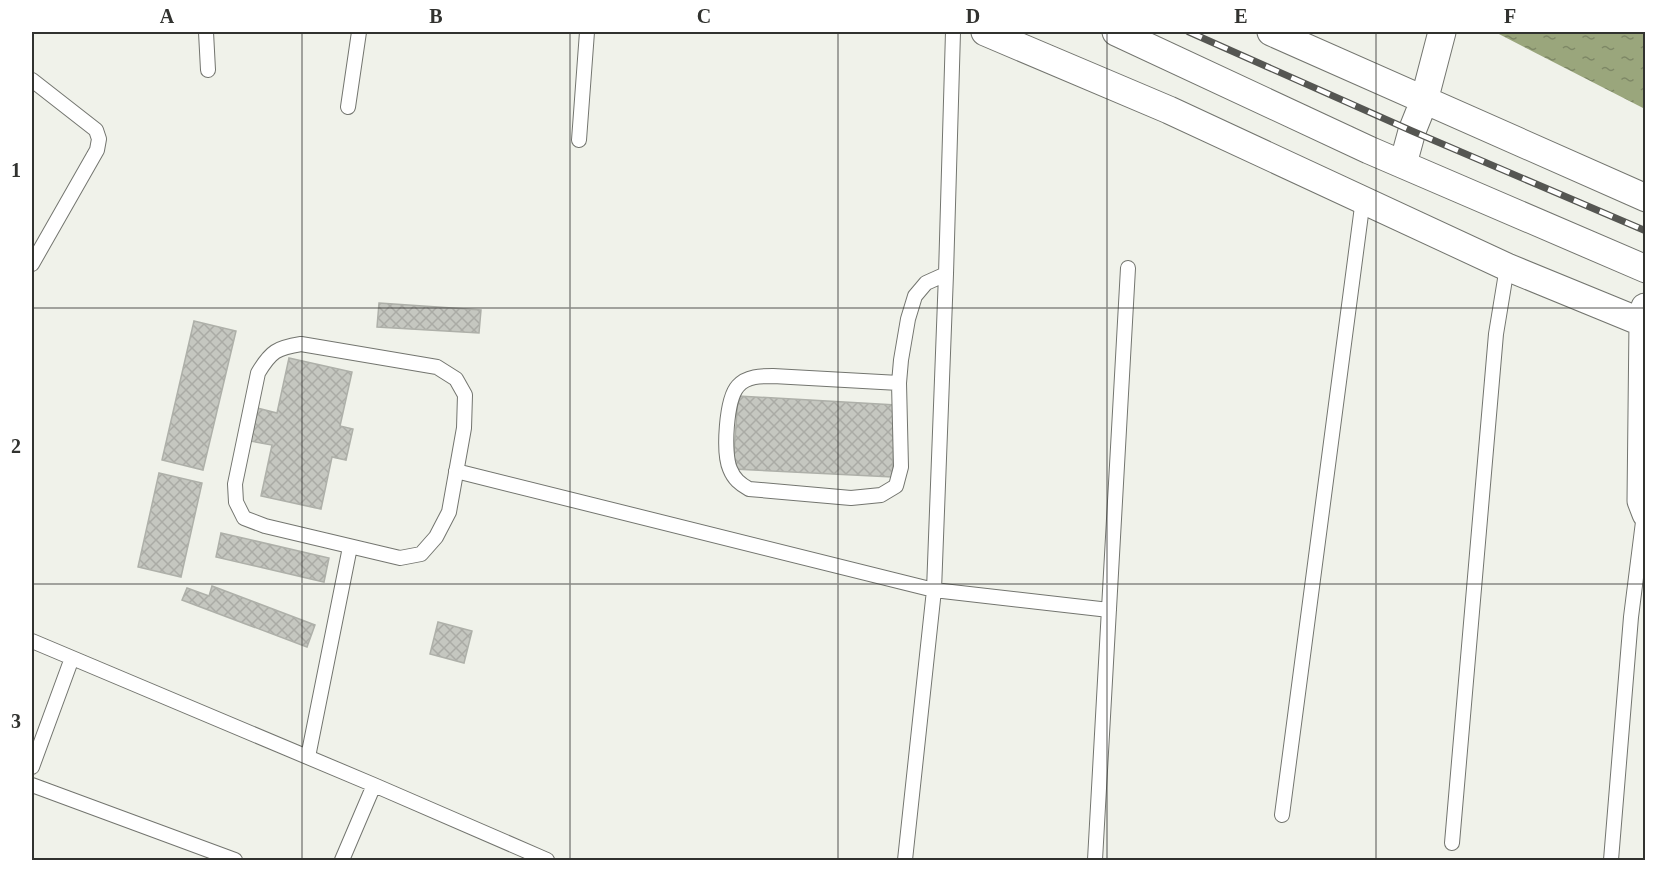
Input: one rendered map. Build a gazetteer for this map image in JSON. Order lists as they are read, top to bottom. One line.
{"grid":{"columns":["A","B","C","D","E","F"],"rows":["1","2","3"]}}
